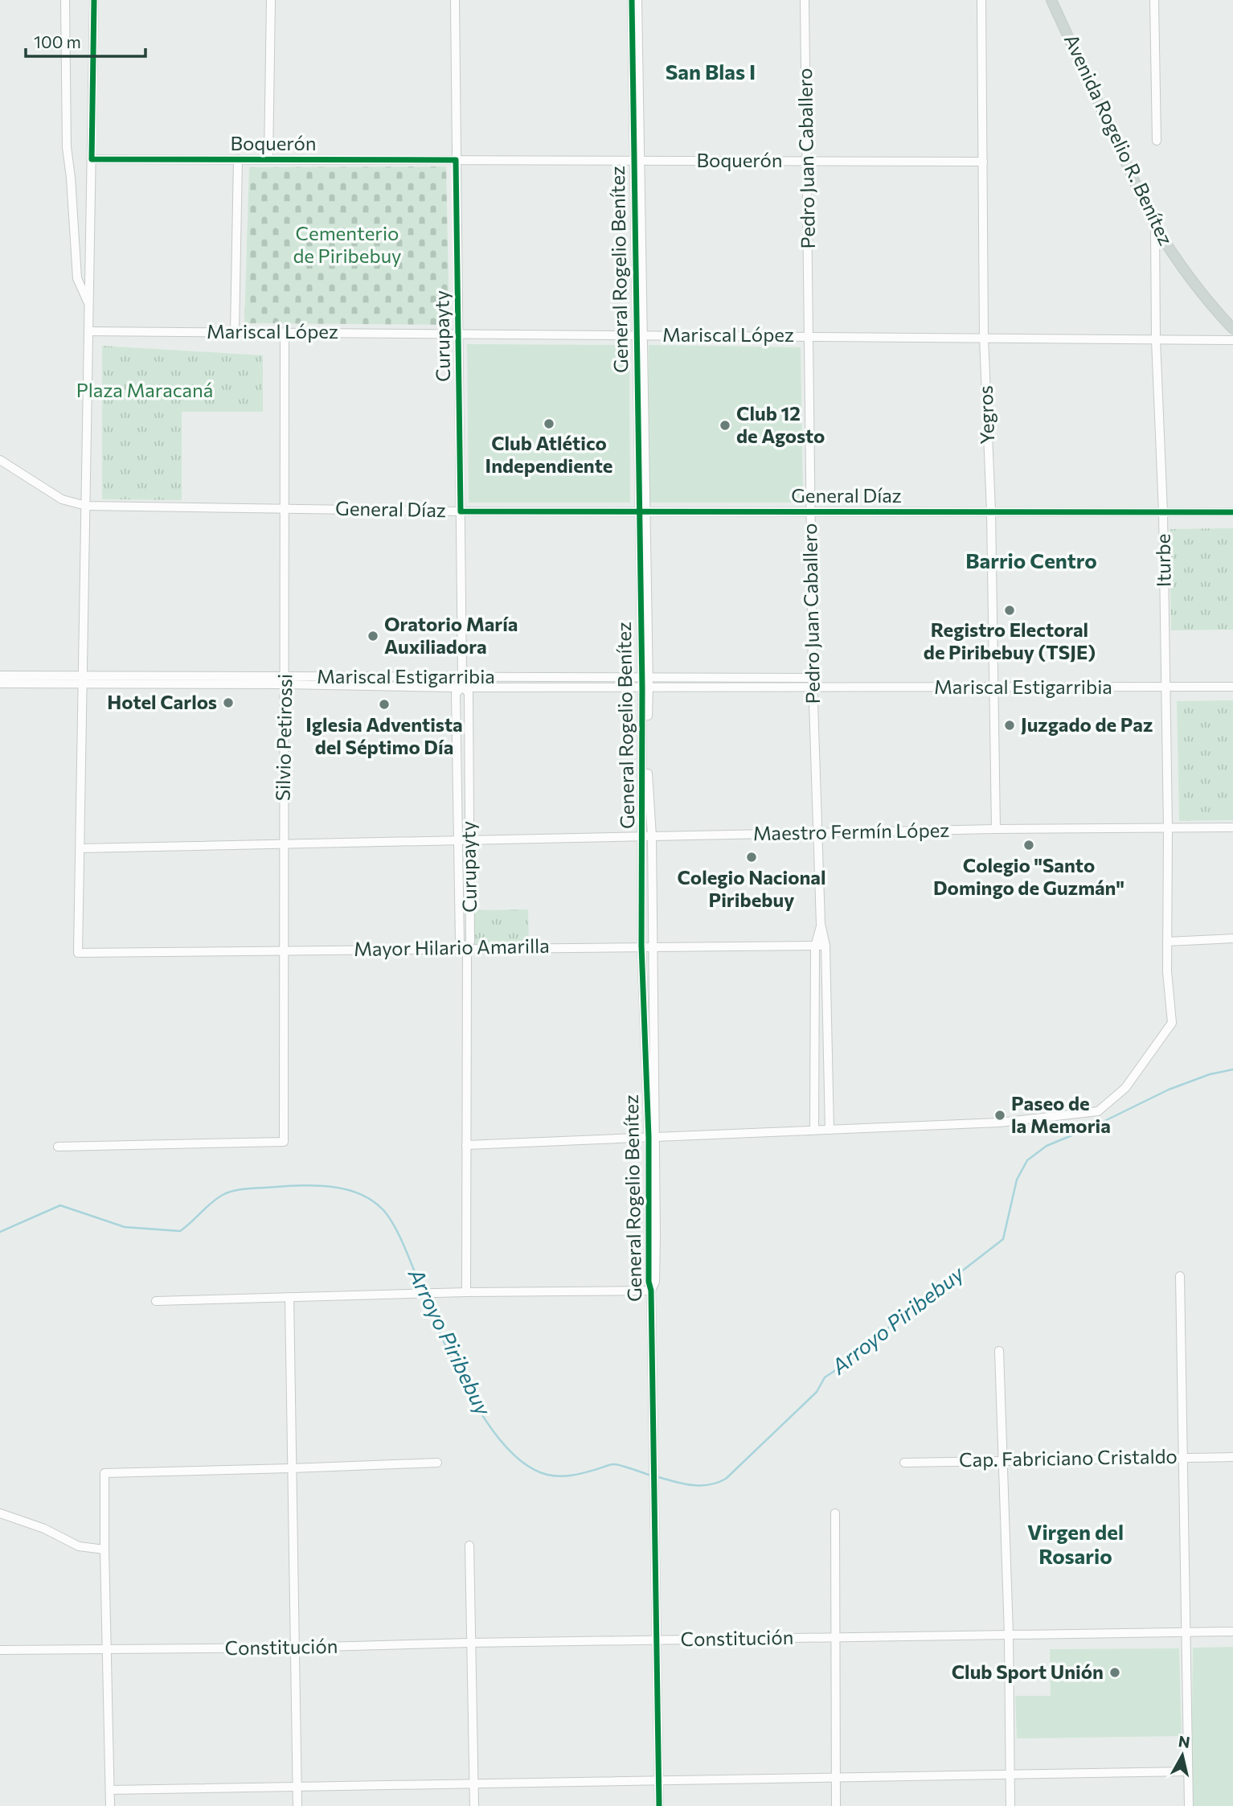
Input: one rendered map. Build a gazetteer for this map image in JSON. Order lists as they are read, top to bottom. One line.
{"streets":{"main road":["Avenida Rogelio R. Benítez"],"street":["Boquerón","Pedro Juan Caballero","General Rogelio Benítez","Mariscal López","Curupayty","Yegros","General Díaz","Iturbe","Mariscal Estigarribia","Silvio Petirossi","Maestro Fermín López","Mayor Hilario Amarilla","Cap. Fabriciano Cristaldo","Constitución"]},"crossings":[["Avenida Rogelio R. Benítez","Iturbe"],["Boquerón","Pedro Juan Caballero"],["Boquerón","General Rogelio Benítez"],["Boquerón","Curupayty"],["Boquerón","Yegros"],["Pedro Juan Caballero","Mariscal López"],["Pedro Juan Caballero","General Díaz"],["Pedro Juan Caballero","Mariscal Estigarribia"],["Pedro Juan Caballero","Maestro Fermín López"],["General Rogelio Benítez","Mariscal López"],["General Rogelio Benítez","General Díaz"],["General Rogelio Benítez","Iturbe"],["General Rogelio Benítez","Mariscal Estigarribia"],["General Rogelio Benítez","Maestro Fermín López"],["General Rogelio Benítez","Mayor Hilario Amarilla"],["General Rogelio Benítez","Constitución"],["Mariscal López","Curupayty"],["Mariscal López","Yegros"],["Mariscal López","Iturbe"],["Mariscal López","Silvio Petirossi"],["Curupayty","General Díaz"],["Curupayty","Mariscal Estigarribia"],["Curupayty","Maestro Fermín López"],["Curupayty","Mayor Hilario Amarilla"],["Yegros","General Díaz"],["Yegros","Mariscal Estigarribia"],["Yegros","Maestro Fermín López"],["General Díaz","Iturbe"],["General Díaz","Silvio Petirossi"],["Iturbe","Mariscal Estigarribia"],["Iturbe","Maestro Fermín López"],["Silvio Petirossi","Maestro Fermín López"],["Silvio Petirossi","Mayor Hilario Amarilla"],["Maestro Fermín López","Mayor Hilario Amarilla"]],"districts":["San Blas I","Barrio Centro","Virgen del Rosario"],"water":["Arroyo Piribebuy"],"parks":["Cementerio de Piribebuy","Plaza Maracaná"],"places":["Club Atlético Independiente","Club 12 de Agosto","Registro Electoral de Piribebuy (TSJE)","Oratorio María Auxiliadora","Hotel Carlos","Iglesia Adventista del Séptimo Día","Juzgado de Paz","Colegio \"Santo Domingo de Guzmán\"","Colegio Nacional Piribebuy","Paseo de la Memoria","Club Sport Unión"],"scale_bar":"100 m","north":"top"}
